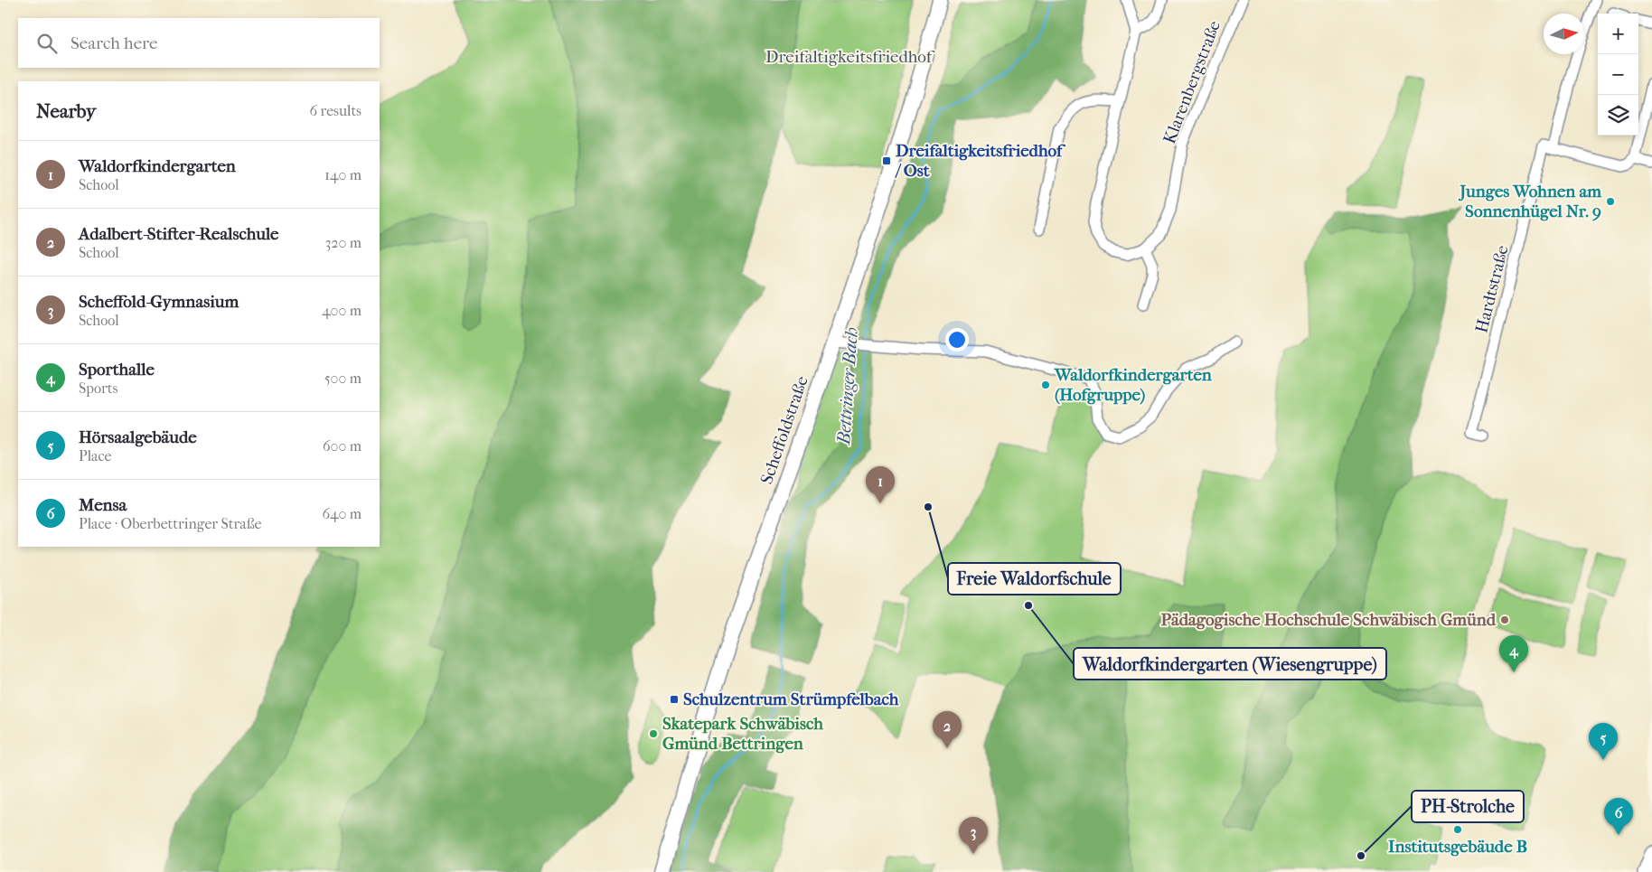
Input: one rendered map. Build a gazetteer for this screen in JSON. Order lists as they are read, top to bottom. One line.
{"streets":{"main road":["Scheffoldstraße"],"street":["Klarenbergstraße","Hardtstraße"]},"water":["Bettringer Bach"],"parks":["Dreifaltigkeitsfriedhof"],"places":{"transit":["Dreifaltigkeitsfriedhof / Ost","Schulzentrum Strümpfelbach"],"other":["Junges Wohnen am Sonnenhügel Nr. 9","Waldorfkindergarten (Hofgruppe)","Freie Waldorfschule","Waldorfkindergarten (Wiesengruppe)","Pädagogische Hochschule Schwäbisch Gmünd","Skatepark Schwäbisch Gmünd Bettringen","Institutsgebäude B","PH-Strolche"]},"north":"right","page":{"map_buttons":["+","−"],"search":"Search here","heading":["Nearby","6 results"],"list":[{"mark":"1","name":"Waldorfkindergarten","note":"School","value":"140 m"},{"mark":"2","name":"Adalbert-Stifter-Realschule","note":"School","value":"320 m"},{"mark":"3","name":"Scheffold-Gymnasium","note":"School","value":"400 m"},{"mark":"4","name":"Sporthalle","note":"Sports","value":"500 m"},{"mark":"5","name":"Hörsaalgebäude","note":"Place","value":"600 m"},{"mark":"6","name":"Mensa","note":"Place · Oberbettringer Straße","value":"640 m"}],"pins":["1","4","2","5","6","3"]}}
